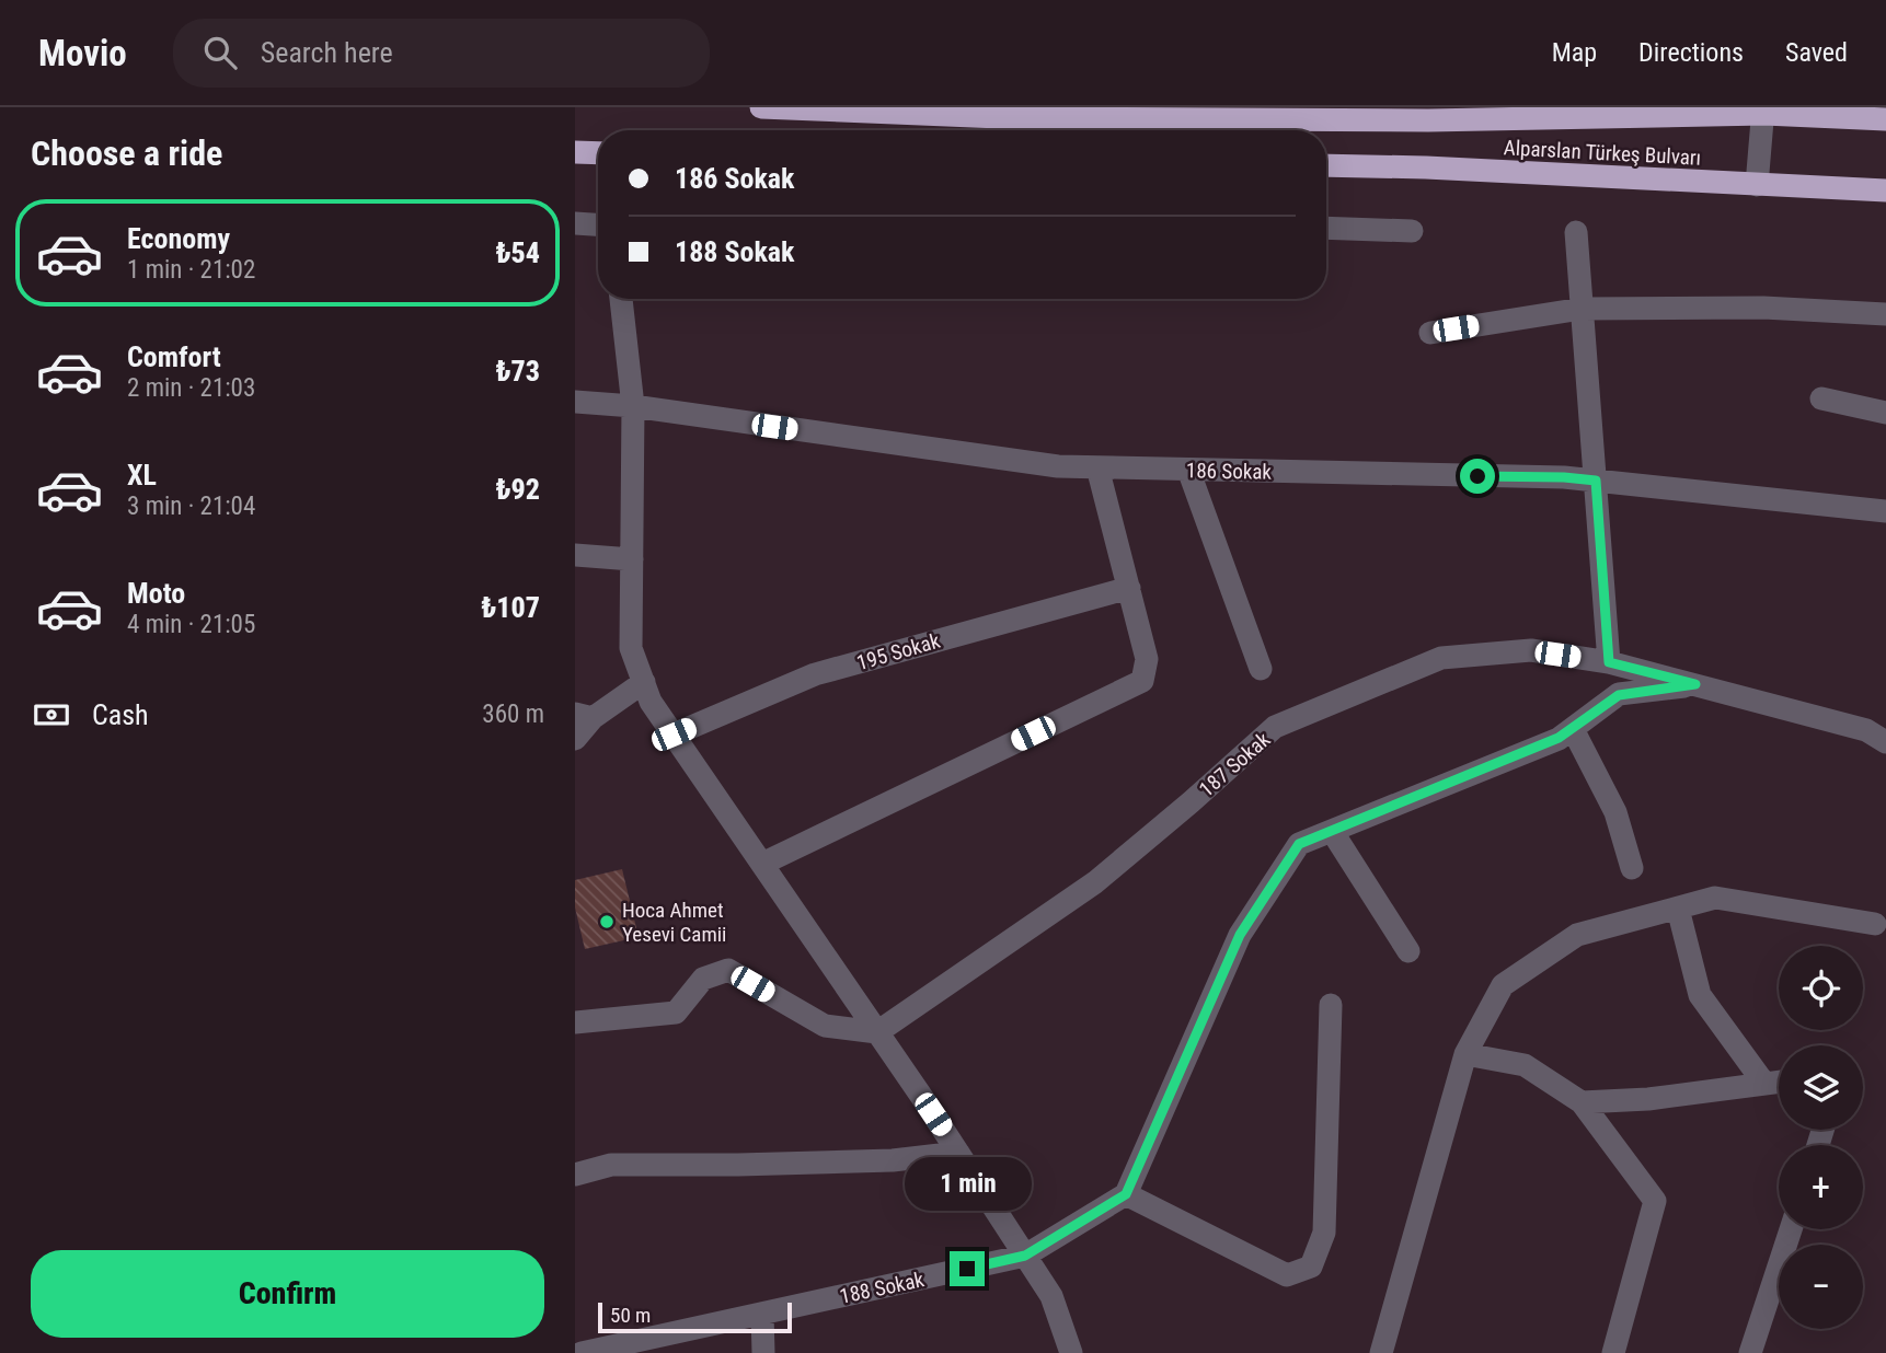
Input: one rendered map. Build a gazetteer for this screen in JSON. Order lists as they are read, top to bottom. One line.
{"streets":{"highway":["Alparslan Türkeş Bulvarı"],"street":["186 Sokak","195 Sokak","187 Sokak","188 Sokak"]},"places":["Hoca Ahmet Yesevi Camii"],"scale_bar":"50 m","page":{"header":"Movio","search":"Search here","nav":["Map","Directions","Saved"],"heading":"Choose a ride","banner":["186 Sokak","188 Sokak"],"list":[{"name":"Economy","note":"1 min · 21:02","value":"₺54"},{"name":"Comfort","note":"2 min · 21:03","value":"₺73"},{"name":"XL","note":"3 min · 21:04","value":"₺92"},{"name":"Moto","note":"4 min · 21:05","value":"₺107"}],"pay":["Cash","360 m"],"map_buttons":["+","−"],"bubble":"1 min","buttons":"Confirm","scale":"50 m"}}
